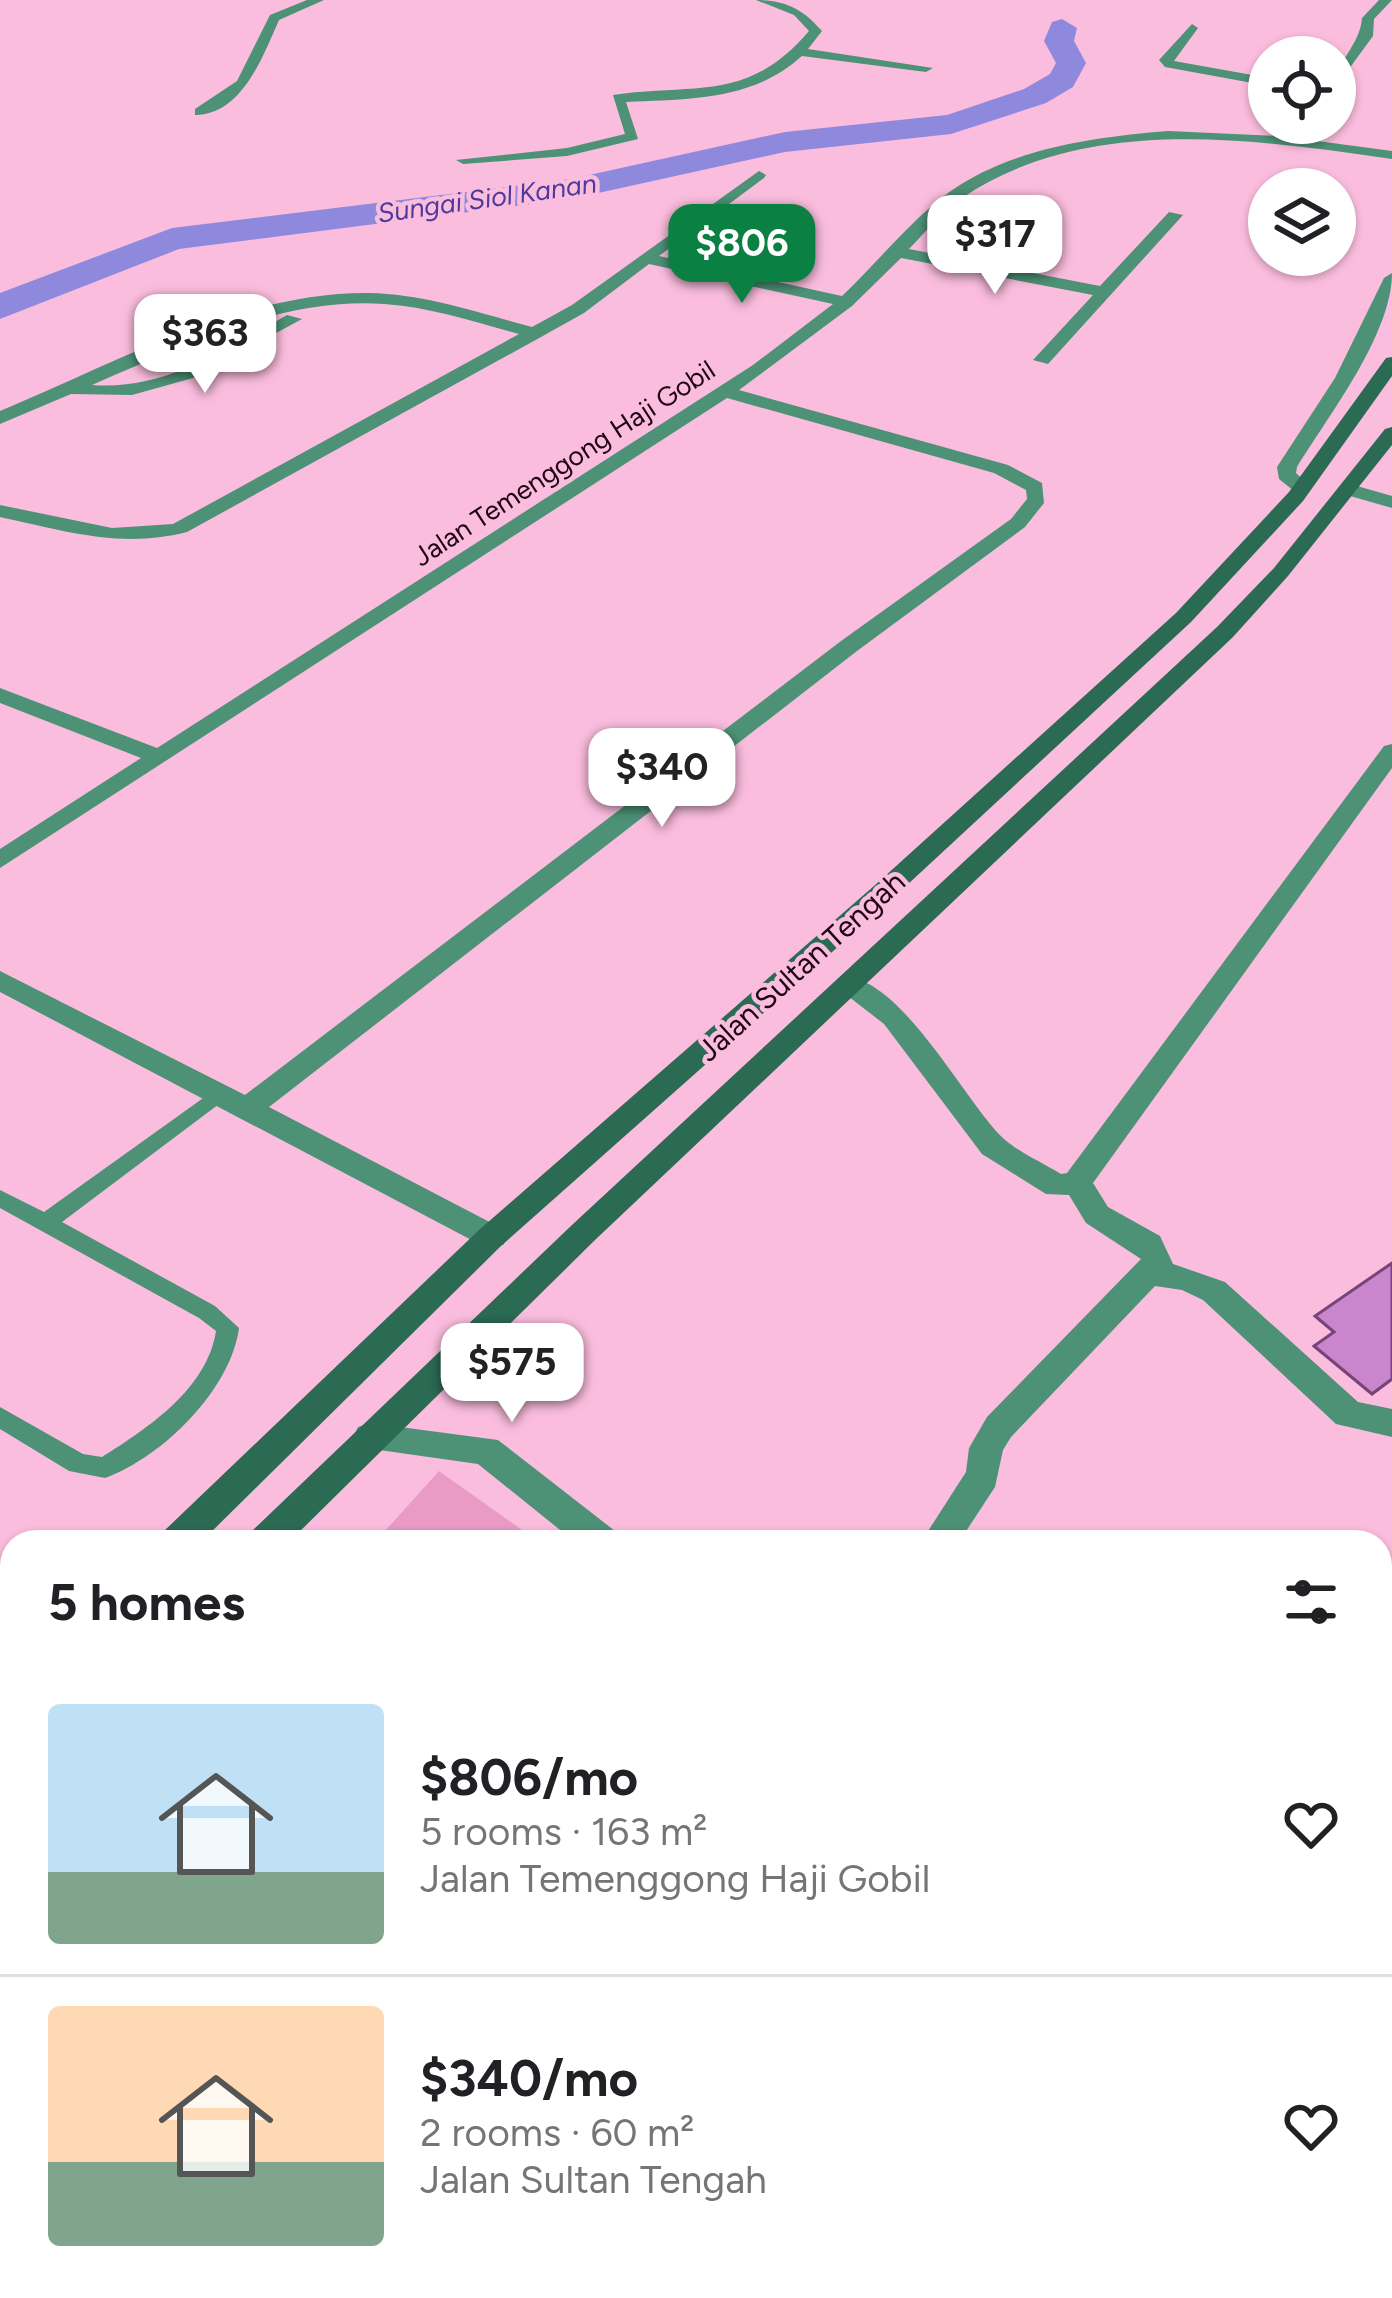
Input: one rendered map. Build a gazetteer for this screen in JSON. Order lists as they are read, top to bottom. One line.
{"streets":{"main road":["Jalan Sultan Tengah"],"street":["Jalan Temenggong Haji Gobil"]},"water":["Sungai Siol Kanan"],"page":{"price":["$317","$806","$363","$340","$575"],"heading":"5 homes","list":[{"name":"$806/mo","note":"5 rooms · 163 m² · Jalan Temenggong Haji Gobil"},{"name":"$340/mo","note":"2 rooms · 60 m² · Jalan Sultan Tengah"}]}}
